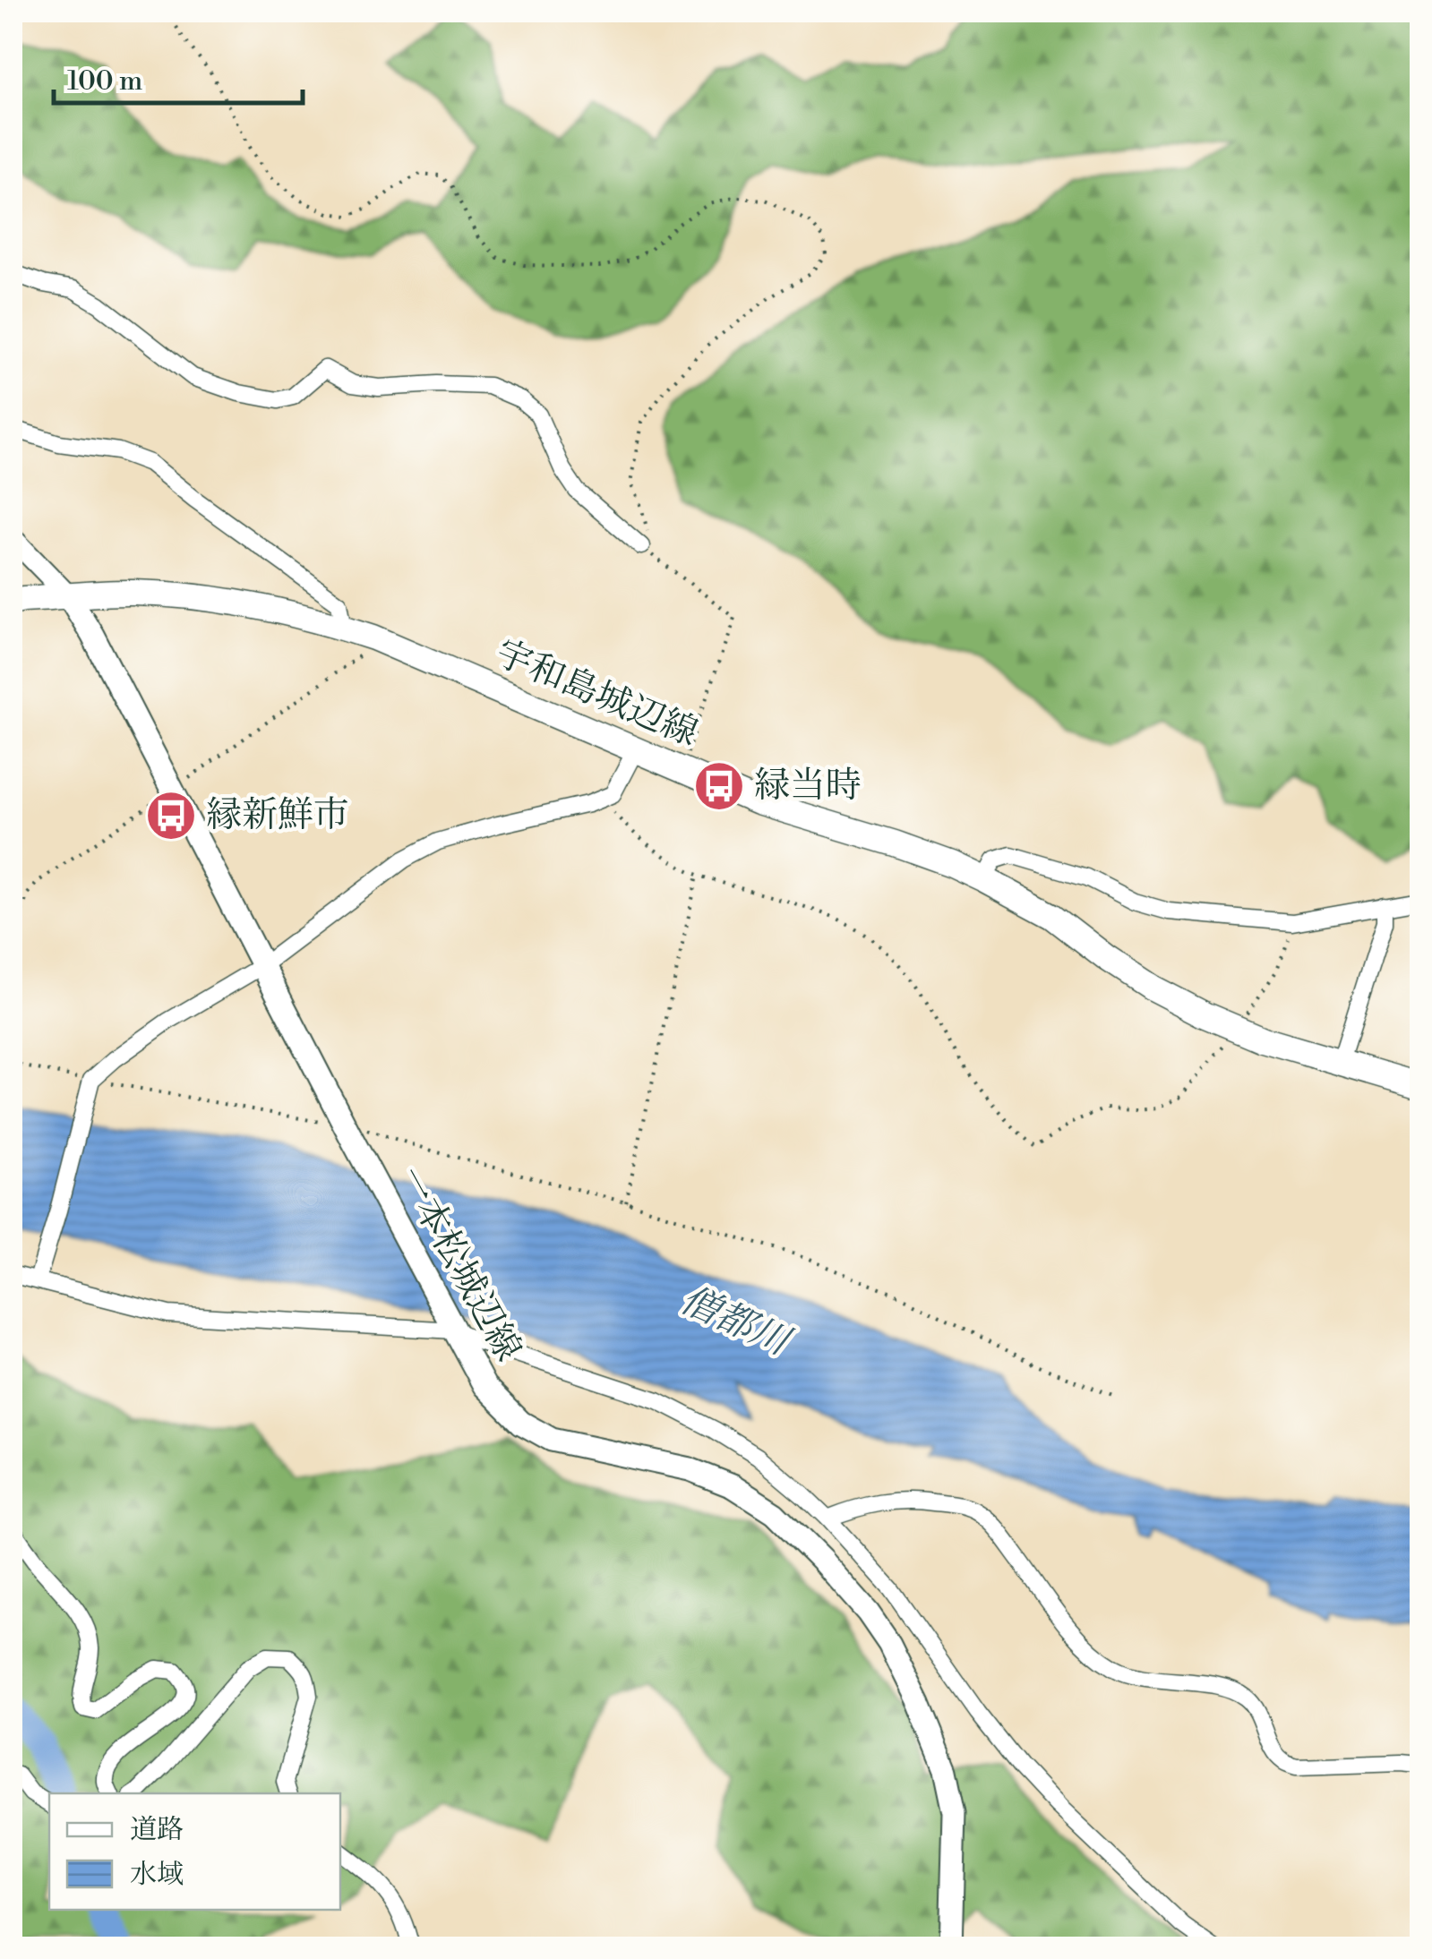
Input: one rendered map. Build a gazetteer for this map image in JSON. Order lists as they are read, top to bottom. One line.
{"streets":{"main road":["宇和島城辺線","一本松城辺線"]},"crossings":[["宇和島城辺線","一本松城辺線"]],"water":["僧都川"],"places":{"bus stop":["緑当時","縁新鮮市"]},"legend":["道路","水域"],"scale_bar":"100 m"}
